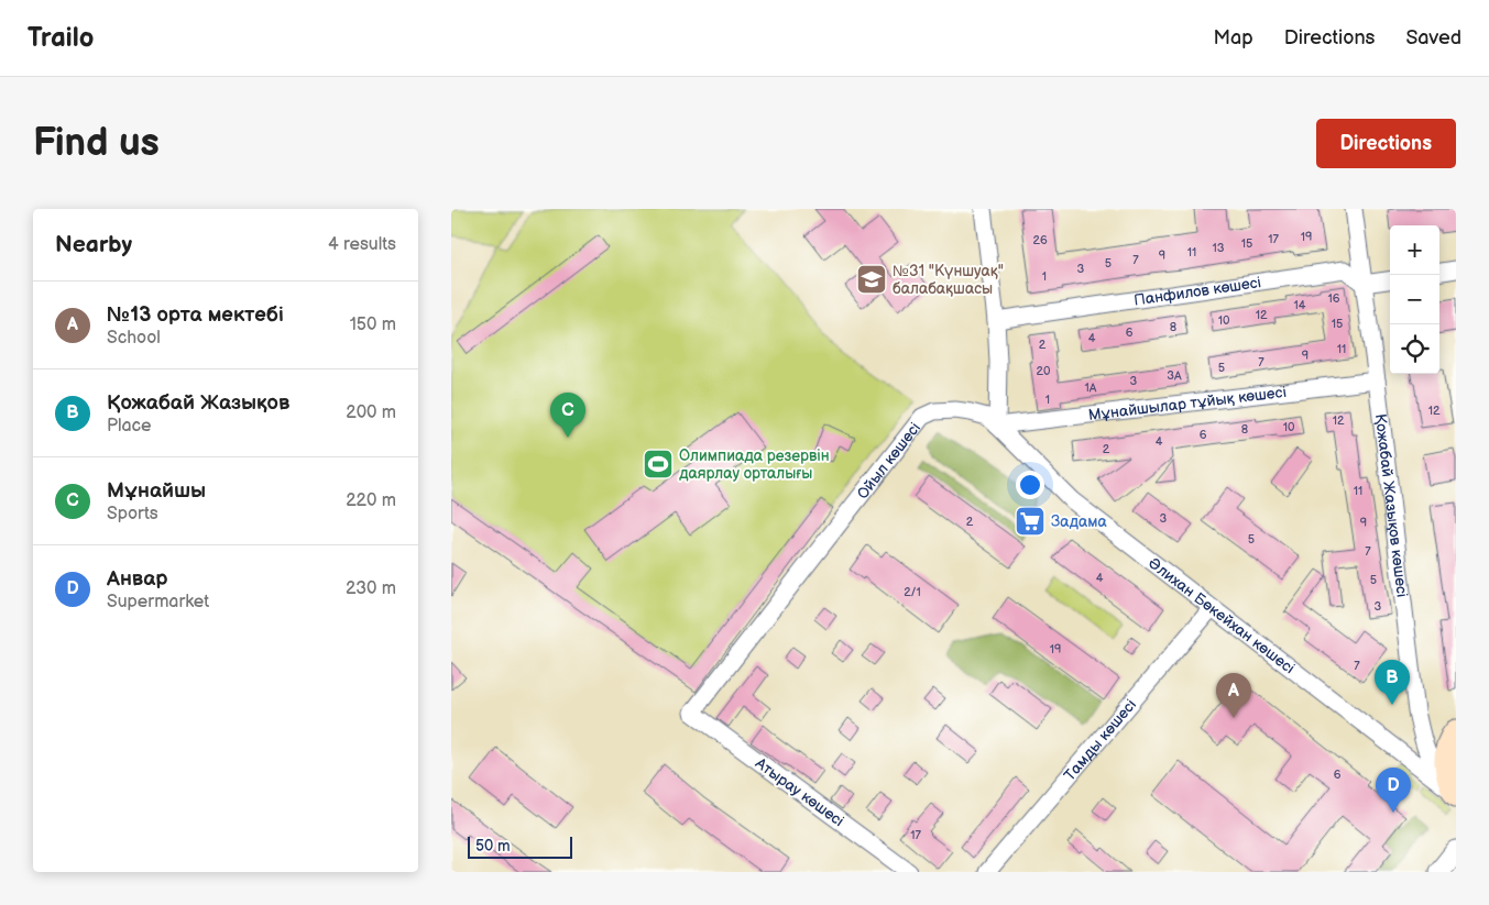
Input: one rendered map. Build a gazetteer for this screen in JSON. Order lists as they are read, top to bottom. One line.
{"streets":{"street":["Панфилов көшесі","Мұнайшылар тұйық көшесі","Ойыл көшесі","Қожабай Жазықов көшесі","Әлихан Бөкейхан көшесі","Тамды көшесі","Атырау көшесі"]},"crossings":[["Панфилов көшесі","Қожабай Жазықов көшесі"],["Мұнайшылар тұйық көшесі","Ойыл көшесі"],["Мұнайшылар тұйық көшесі","Қожабай Жазықов көшесі"],["Мұнайшылар тұйық көшесі","Әлихан Бөкейхан көшесі"],["Ойыл көшесі","Әлихан Бөкейхан көшесі"],["Ойыл көшесі","Атырау көшесі"],["Қожабай Жазықов көшесі","Әлихан Бөкейхан көшесі"],["Әлихан Бөкейхан көшесі","Тамды көшесі"]],"places":{"school or university":["№31 \"Күншуақ\" балабақшасы"],"sports":["Олимпиада резервін даярлау орталығы"],"supermarket":["Задама"]},"house_numbers":["19","17","26","15","13","11","9","7","5","3","1","16","14","12","10","15","8","6","4","2","11","9","7","5","20","3А","3","1А","1","12","12","10","8","6","4","2","11","3","2","9","5","7","4","5","2/1","3","19","7","6","17"],"scale_bar":"50 m","page":{"header":"Trailo","nav":["Map","Directions","Saved"],"buttons":"Directions","title":"Find us","heading":["Nearby","4 results"],"map_buttons":["+","−"],"list":[{"mark":"A","name":"№13 орта мектебі","note":"School","value":"150 m"},{"mark":"B","name":"Қожабай Жазықов","note":"Place","value":"200 m"},{"mark":"C","name":"Мұнайшы","note":"Sports","value":"220 m"},{"mark":"D","name":"Анвар","note":"Supermarket","value":"230 m"}],"pins":["C","B","A","D"],"scale":"50 m"}}
